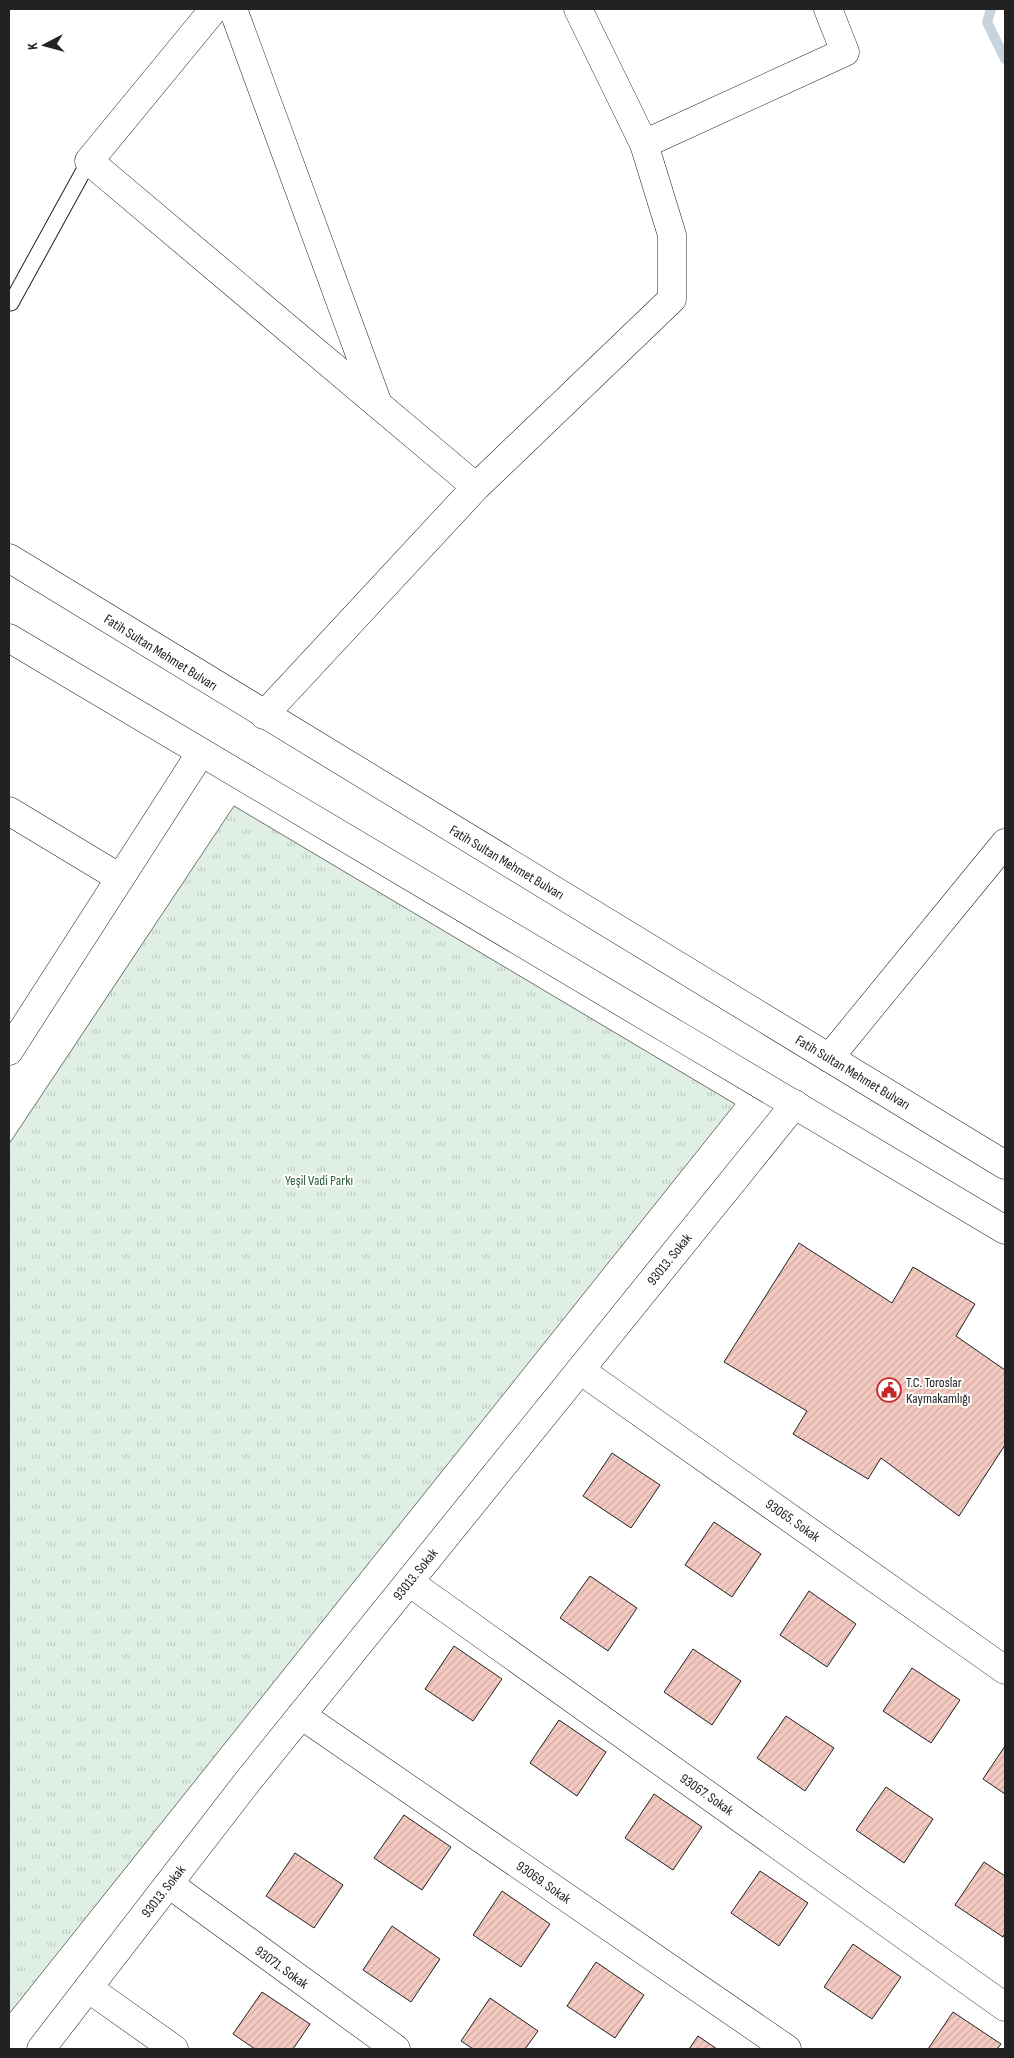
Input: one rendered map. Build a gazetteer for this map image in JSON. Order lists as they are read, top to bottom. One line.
{"streets":{"street":["Fatih Sultan Mehmet Bulvarı","93013. Sokak","93065. Sokak","93067. Sokak","93069. Sokak","93071. Sokak"]},"crossings":[["93013. Sokak","93065. Sokak"],["93013. Sokak","93067. Sokak"],["93013. Sokak","93069. Sokak"],["93013. Sokak","93071. Sokak"]],"parks":["Yeşil Vadi Parkı"],"places":{"public building":["T.C. Toroslar Kaymakamlığı"]},"north":"left"}
